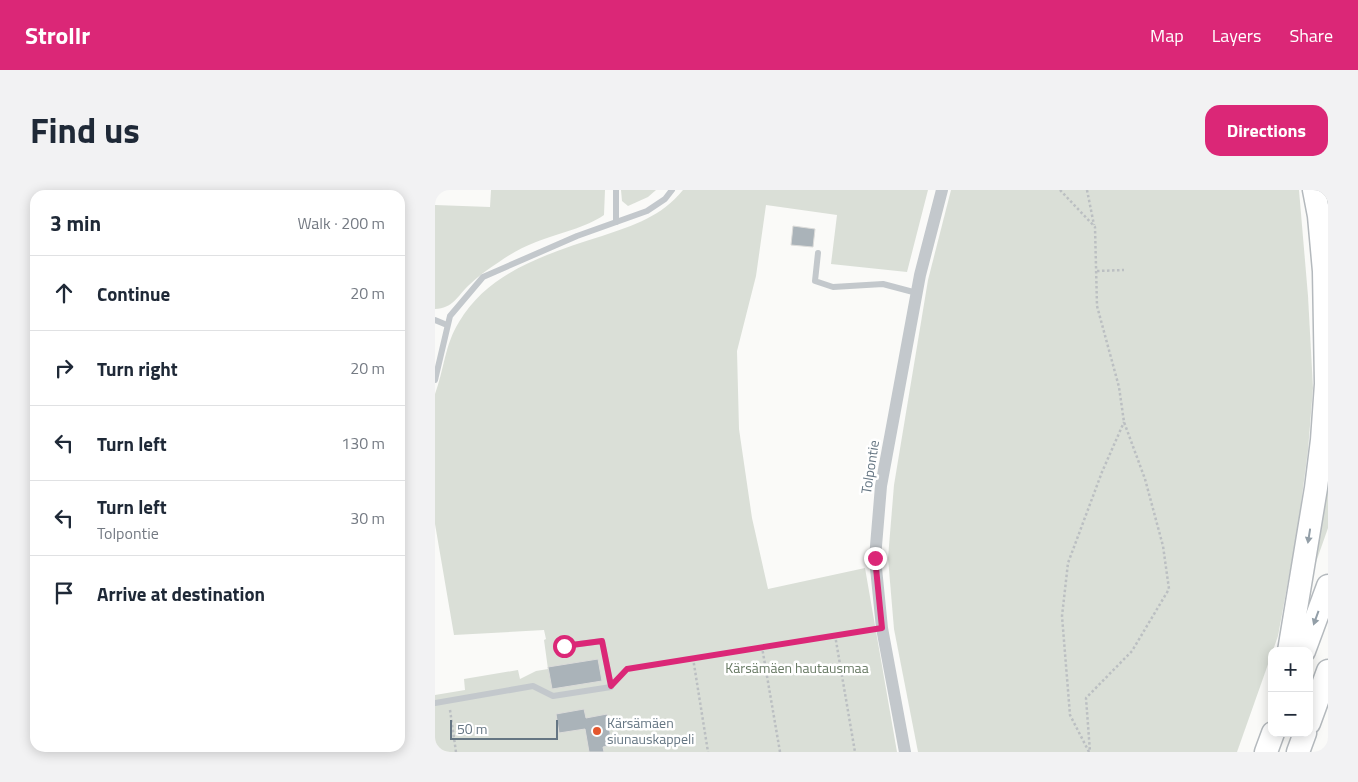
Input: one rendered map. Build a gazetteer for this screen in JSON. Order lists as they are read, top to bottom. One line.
{"streets":{"street":["Tolpontie"]},"parks":["Kärsämäen hautausmaa"],"places":["Kärsämäen siunauskappeli"],"scale_bar":"50 m","page":{"header":"Strollr","nav":["Map","Layers","Share"],"title":"Find us","buttons":"Directions","heading":["3 min","Walk · 200 m"],"list":[["Continue","20 m"],["Turn right","20 m"],["Turn left","130 m"],["Turn left","Tolpontie","30 m"],"Arrive at destination"],"map_buttons":["+","−"],"scale":"50 m"}}
